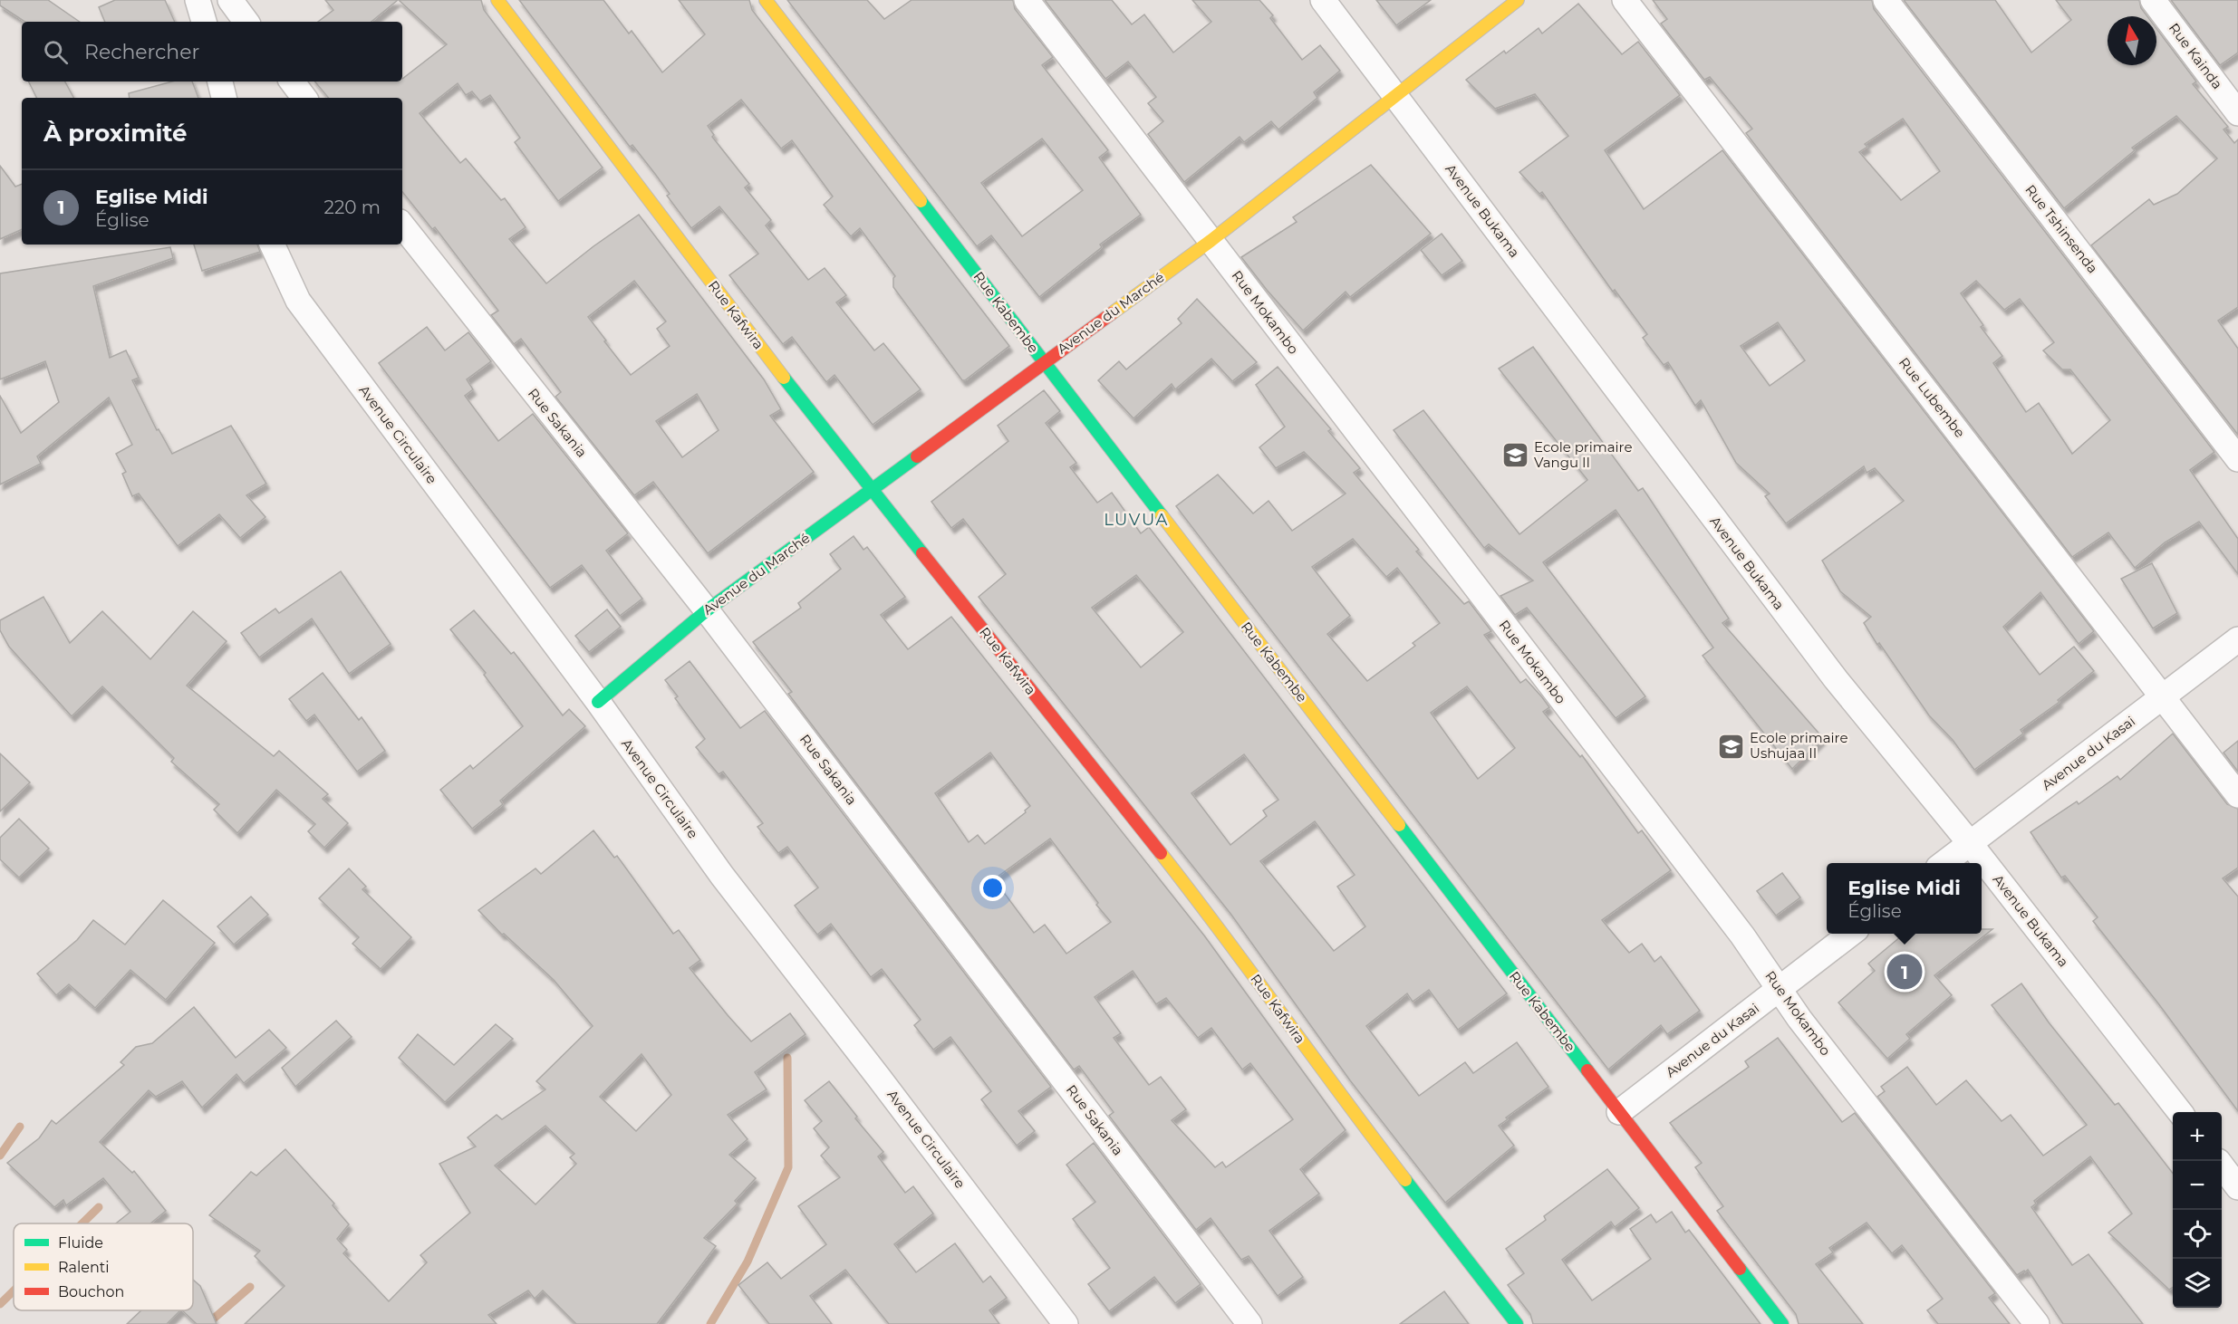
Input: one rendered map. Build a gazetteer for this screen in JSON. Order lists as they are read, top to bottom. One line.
{"streets":{"street":["Rue Kainda","Avenue Bukama","Rue Tshinsenda","Rue Kabembe","Rue Mokambo","Avenue du Marché","Rue Kafwira","Rue Lubembe","Rue Sakania","Avenue Circulaire","Avenue du Kasai"]},"crossings":[["Avenue Bukama","Avenue du Marché"],["Avenue Bukama","Avenue du Kasai"],["Rue Kabembe","Avenue du Marché"],["Rue Kabembe","Avenue du Kasai"],["Rue Mokambo","Avenue du Marché"],["Rue Mokambo","Avenue du Kasai"],["Avenue du Marché","Rue Kafwira"],["Avenue du Marché","Rue Sakania"],["Avenue du Marché","Avenue Circulaire"],["Rue Lubembe","Avenue du Kasai"]],"districts":["LUVUA"],"places":{"school or university":["Ecole primaire Vangu II","Ecole primaire Ushujaa II"]},"legend":["Fluide","Ralenti","Bouchon"],"north":"top","page":{"search":"Rechercher","heading":"À proximité","list":[{"mark":"1","name":"Eglise Midi","note":"Église","value":"220 m"}],"popup":["Eglise Midi","Église"],"pins":"1","map_buttons":["+","−"]}}
